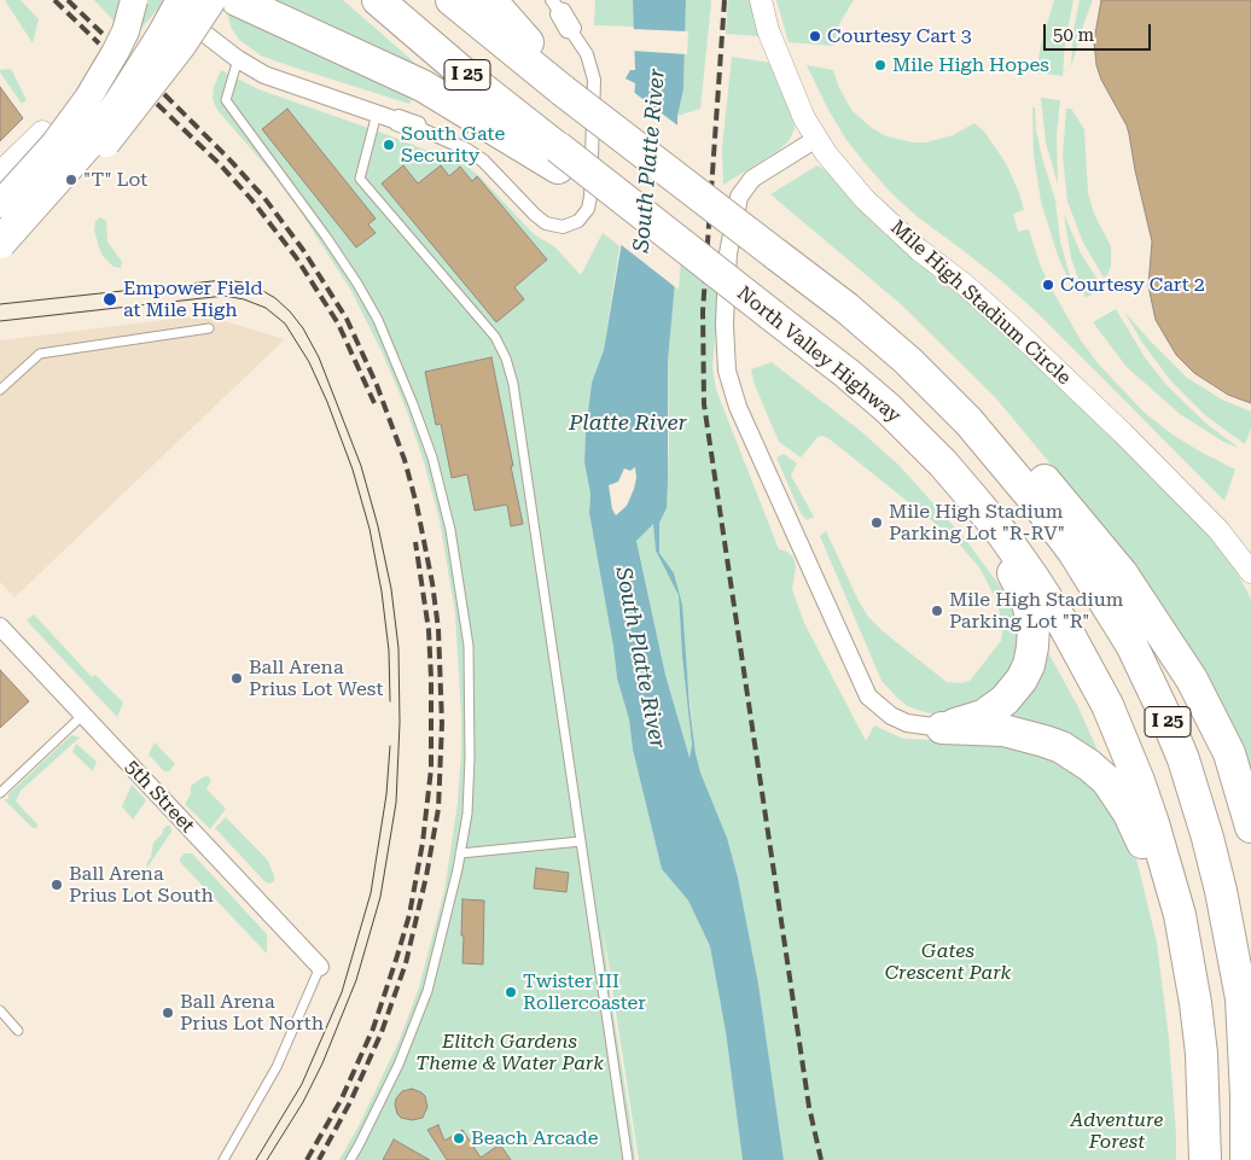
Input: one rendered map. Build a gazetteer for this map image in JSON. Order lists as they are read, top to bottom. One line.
{"streets":{"highway":["I 25","North Valley Highway"],"street":["Mile High Stadium Circle","5th Street"]},"crossings":[["I 25","North Valley Highway"]],"water":["South Platte River","Platte River"],"parks":["Gates Crescent Park","Elitch Gardens Theme & Water Park","Adventure Forest"],"places":["Courtesy Cart 3","Mile High Hopes","South Gate Security","\"T\" Lot","Courtesy Cart 2","Empower Field at Mile High","Mile High Stadium Parking Lot \"R-RV\"","Mile High Stadium Parking Lot \"R\"","Ball Arena Prius Lot West","Ball Arena Prius Lot South","Twister III Rollercoaster","Ball Arena Prius Lot North","Beach Arcade"],"scale_bar":"50 m"}
